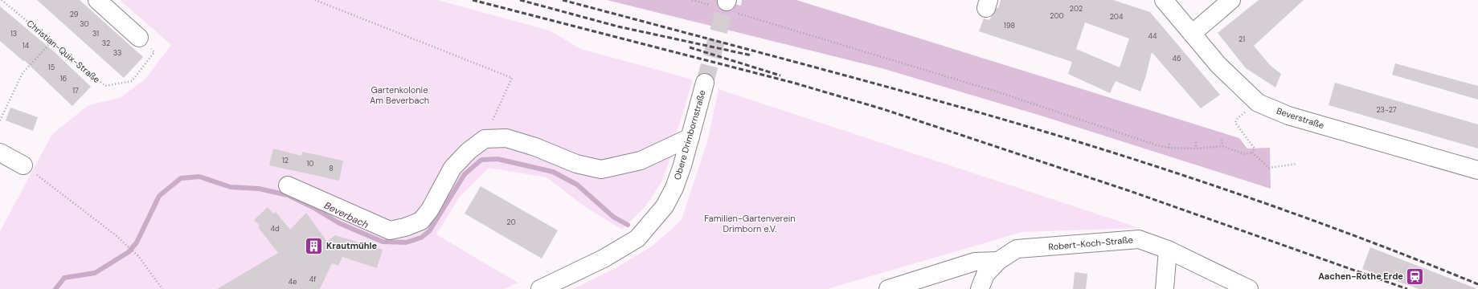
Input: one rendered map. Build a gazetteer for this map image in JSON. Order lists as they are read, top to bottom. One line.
{"streets":{"street":["Beverstraße","Obere Drimbornstraße","Robert-Koch-Straße"],"path":["Christian-Quix-Straße"]},"water":["Beverbach"],"parks":["Gartenkolonie Am Beverbach","Familien-Gartenverein Drimborn e.V."],"places":{"building":["Krautmühle"],"station":["Aachen-Rothe Erde"]},"house_numbers":["202","29","200","204","30","198","13","31","44","21","32","14","33","46","15","16","17","23-27","12","10","8","20","4d","4f","4e"]}
